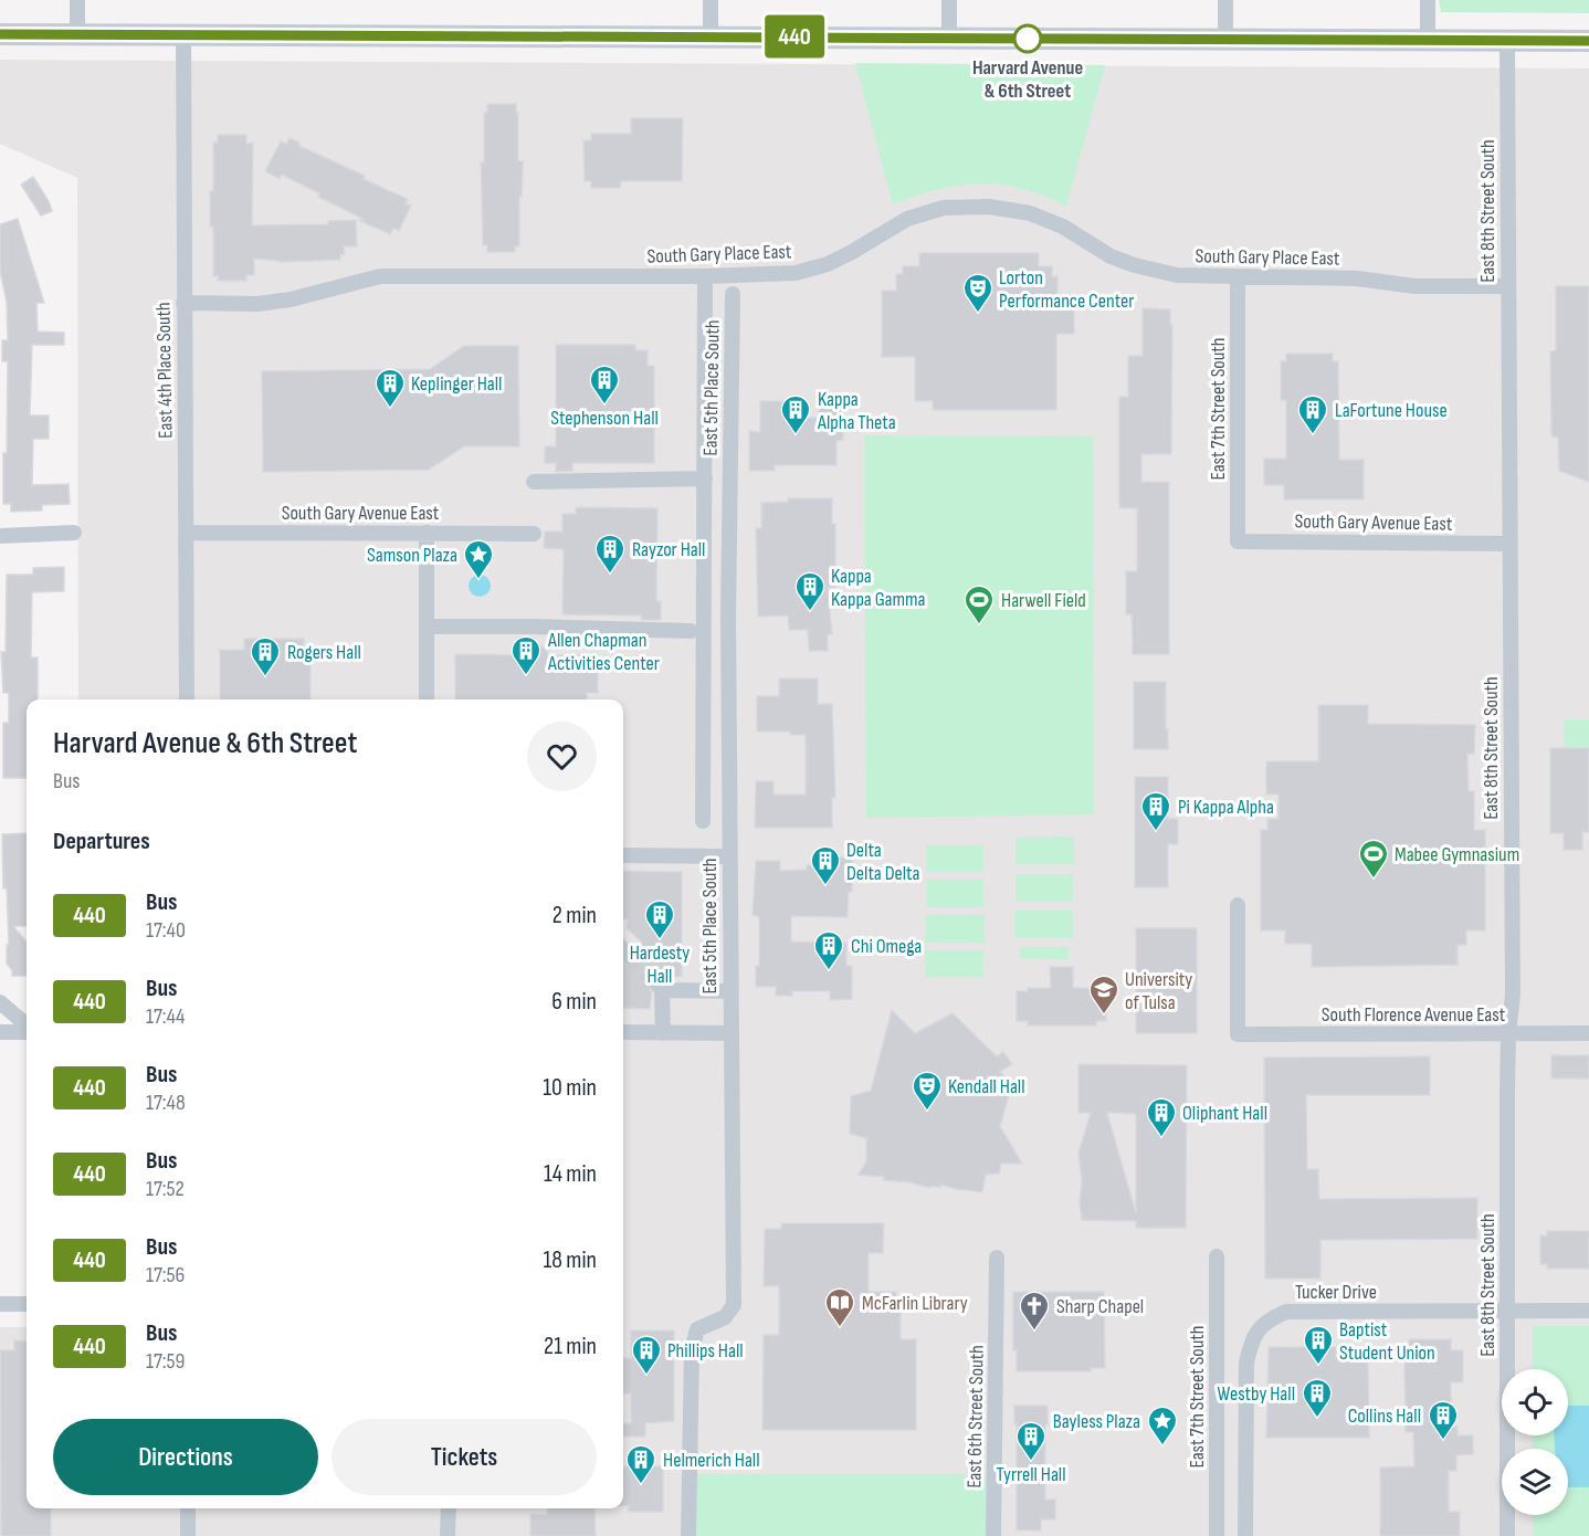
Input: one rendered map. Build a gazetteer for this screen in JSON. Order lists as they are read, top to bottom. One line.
{"streets":{"street":["East 8th Street South","South Gary Place East","East 4th Place South","East 5th Place South","East 7th Street South","South Gary Avenue East","South Florence Avenue East","Tucker Drive","East 6th Street South"]},"crossings":[["East 8th Street South","South Gary Place East"],["East 8th Street South","South Gary Avenue East"],["East 8th Street South","South Florence Avenue East"],["East 8th Street South","Tucker Drive"],["South Gary Place East","East 4th Place South"],["South Gary Place East","East 5th Place South"],["South Gary Place East","East 7th Street South"],["East 4th Place South","South Gary Avenue East"],["East 7th Street South","South Gary Avenue East"]],"places":{"other":["Harvard Avenue & 6th Street"],"theatre":["Lorton Performance Center","Kendall Hall"],"building":["Stephenson Hall","Keplinger Hall","Kappa Alpha Theta","LaFortune House","Rayzor Hall","Kappa Kappa Gamma","Allen Chapman Activities Center","Rogers Hall","Pi Kappa Alpha","Delta Delta Delta","Hardesty Hall","Chi Omega","Oliphant Hall","Baptist Student Union","Phillips Hall","Westby Hall","Collins Hall","Tyrrell Hall","Helmerich Hall"],"place":["Samson Plaza","Bayless Plaza"],"sports":["Harwell Field","Mabee Gymnasium"],"school or university":["University of Tulsa"],"library":["McFarlin Library"],"church":["Sharp Chapel"]},"lines":["bus line 440"],"page":{"on_map":"440","heading":[["Harvard Avenue & 6th Street","Bus"],"Departures"],"list":[{"mark":"440","name":"Bus","note":"17:40","value":"2 min"},{"mark":"440","name":"Bus","note":"17:44","value":"6 min"},{"mark":"440","name":"Bus","note":"17:48","value":"10 min"},{"mark":"440","name":"Bus","note":"17:52","value":"14 min"},{"mark":"440","name":"Bus","note":"17:56","value":"18 min"},{"mark":"440","name":"Bus","note":"17:59","value":"21 min"}],"buttons":["Directions","Tickets"]}}
